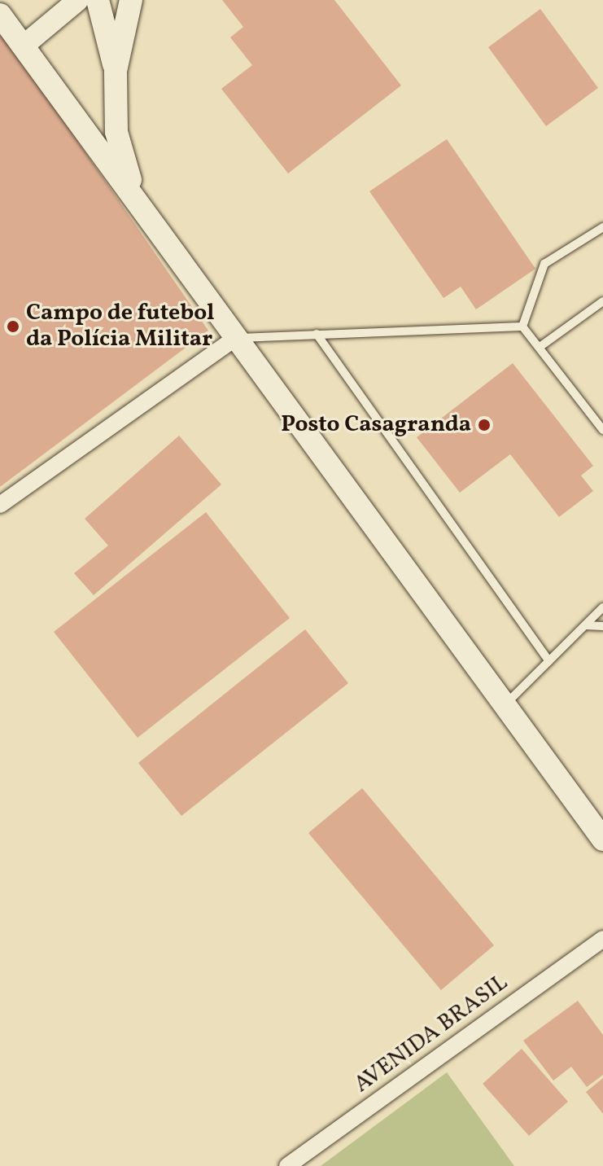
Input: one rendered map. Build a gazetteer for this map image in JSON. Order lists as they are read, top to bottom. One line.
{"streets":{"street":["AVENIDA BRASIL"]},"places":["Campo de futebol da Polícia Militar","Posto Casagranda"]}
